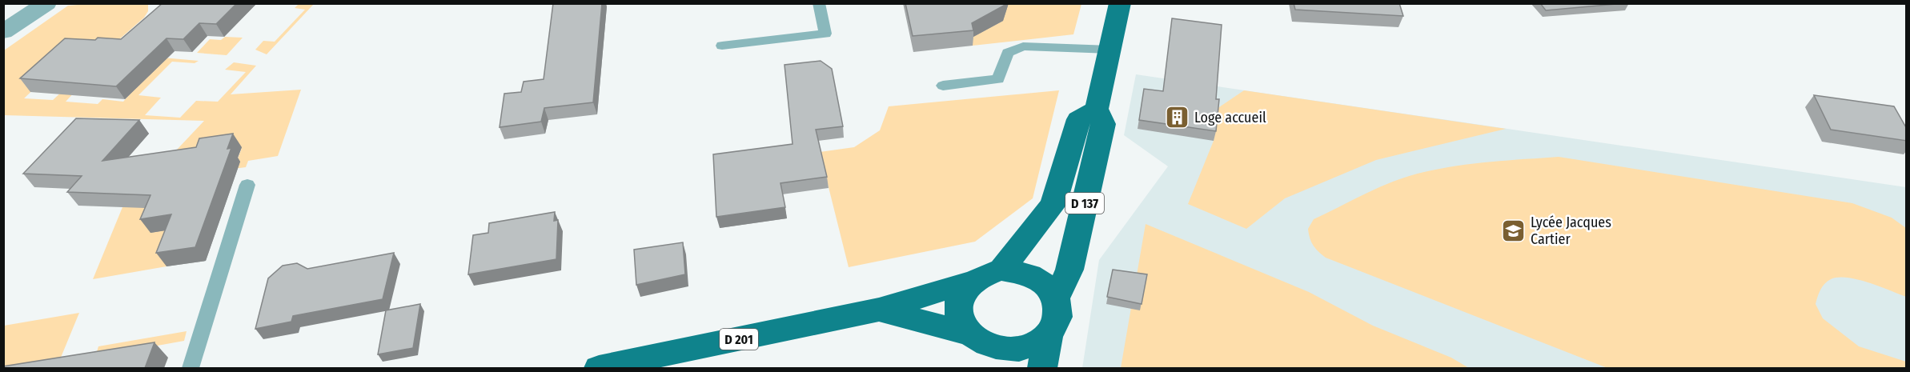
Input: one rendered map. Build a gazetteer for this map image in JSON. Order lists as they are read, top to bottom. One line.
{"streets":{"main road":["D 137","D 201"]},"crossings":[["D 137","D 201"]],"places":{"building":["Loge accueil"],"school or university":["Lycée Jacques Cartier"]}}
